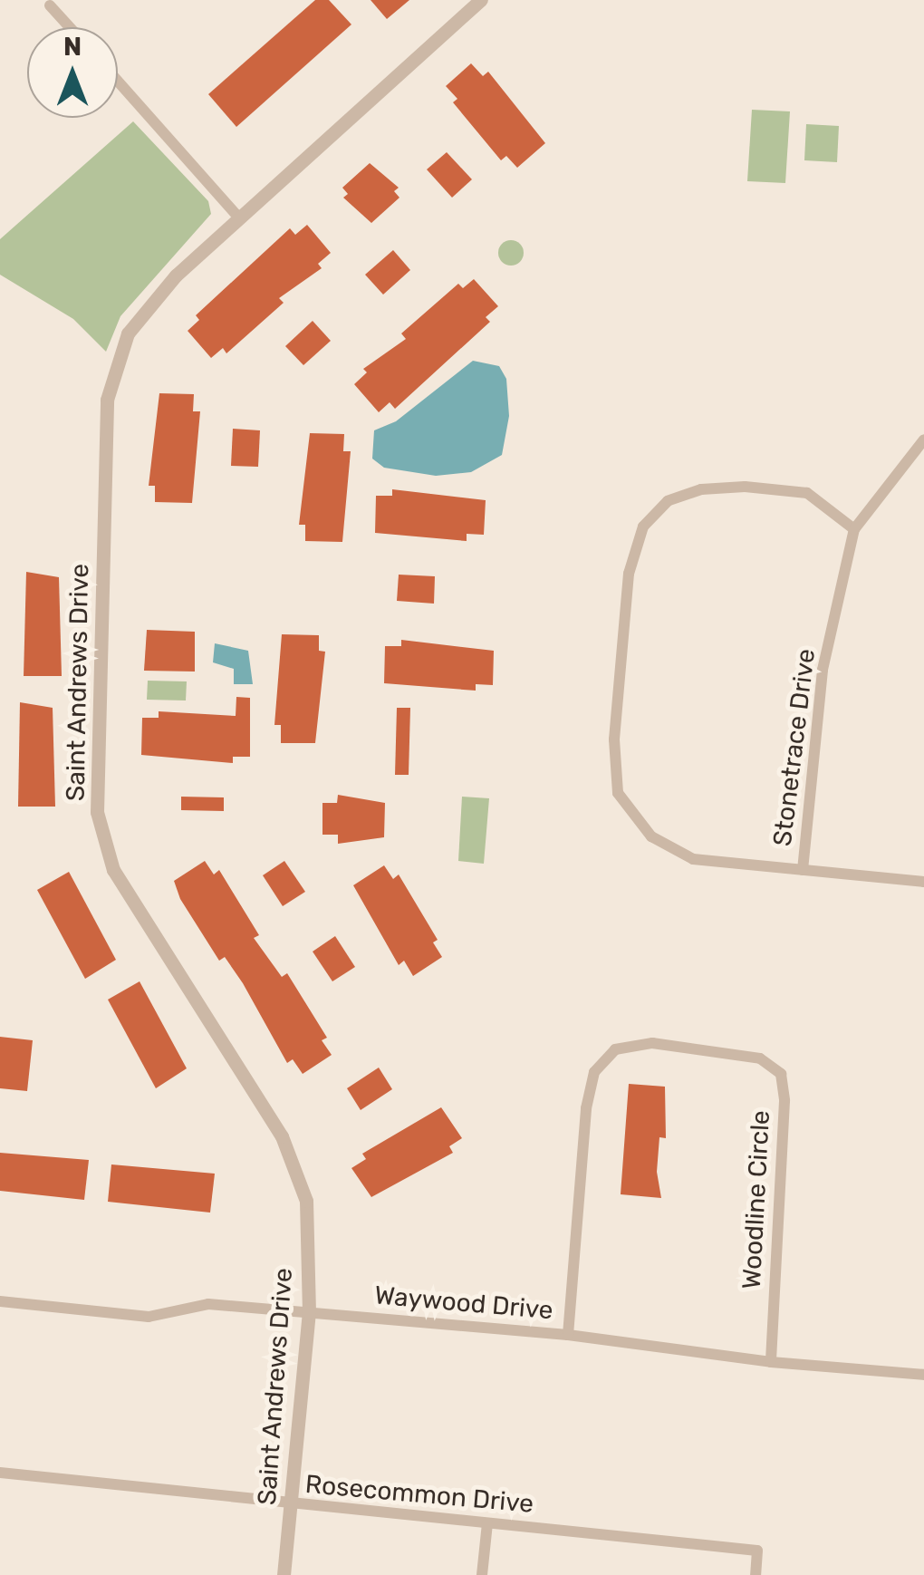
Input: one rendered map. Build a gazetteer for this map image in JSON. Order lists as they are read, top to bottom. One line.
{"streets":{"street":["Saint Andrews Drive","Stonetrace Drive","Woodline Circle","Waywood Drive","Rosecommon Drive"]},"crossings":[["Saint Andrews Drive","Waywood Drive"],["Saint Andrews Drive","Rosecommon Drive"],["Woodline Circle","Waywood Drive"]],"north":"top"}
